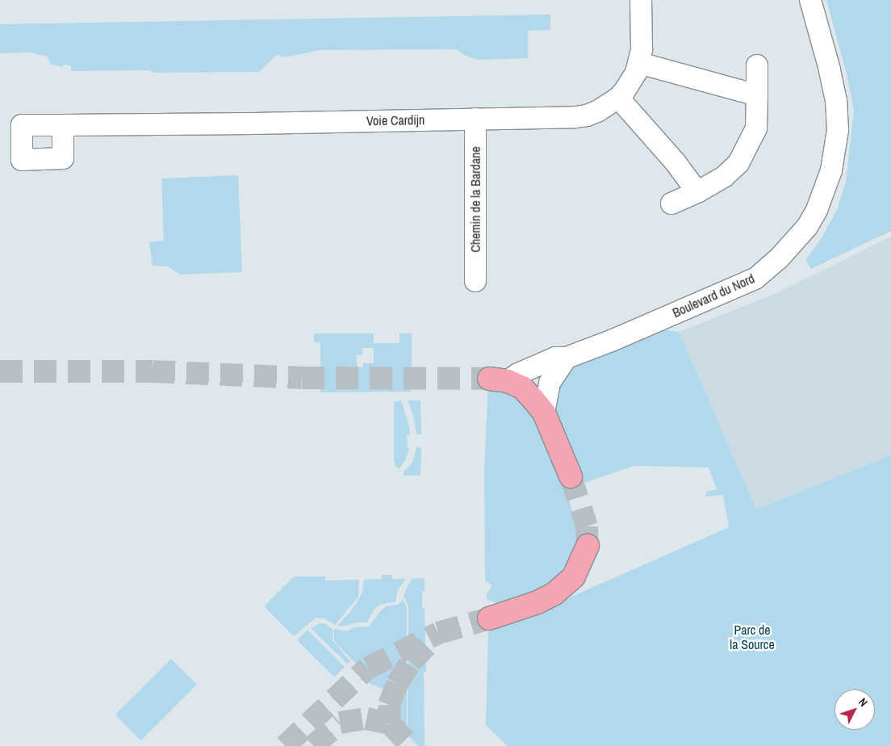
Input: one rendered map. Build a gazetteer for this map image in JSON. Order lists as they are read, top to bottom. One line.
{"streets":{"street":["Voie Cardijn","Chemin de la Bardane","Boulevard du Nord"]},"crossings":[["Voie Cardijn","Chemin de la Bardane"]],"parks":["Parc de la Source"],"north":"top right"}
